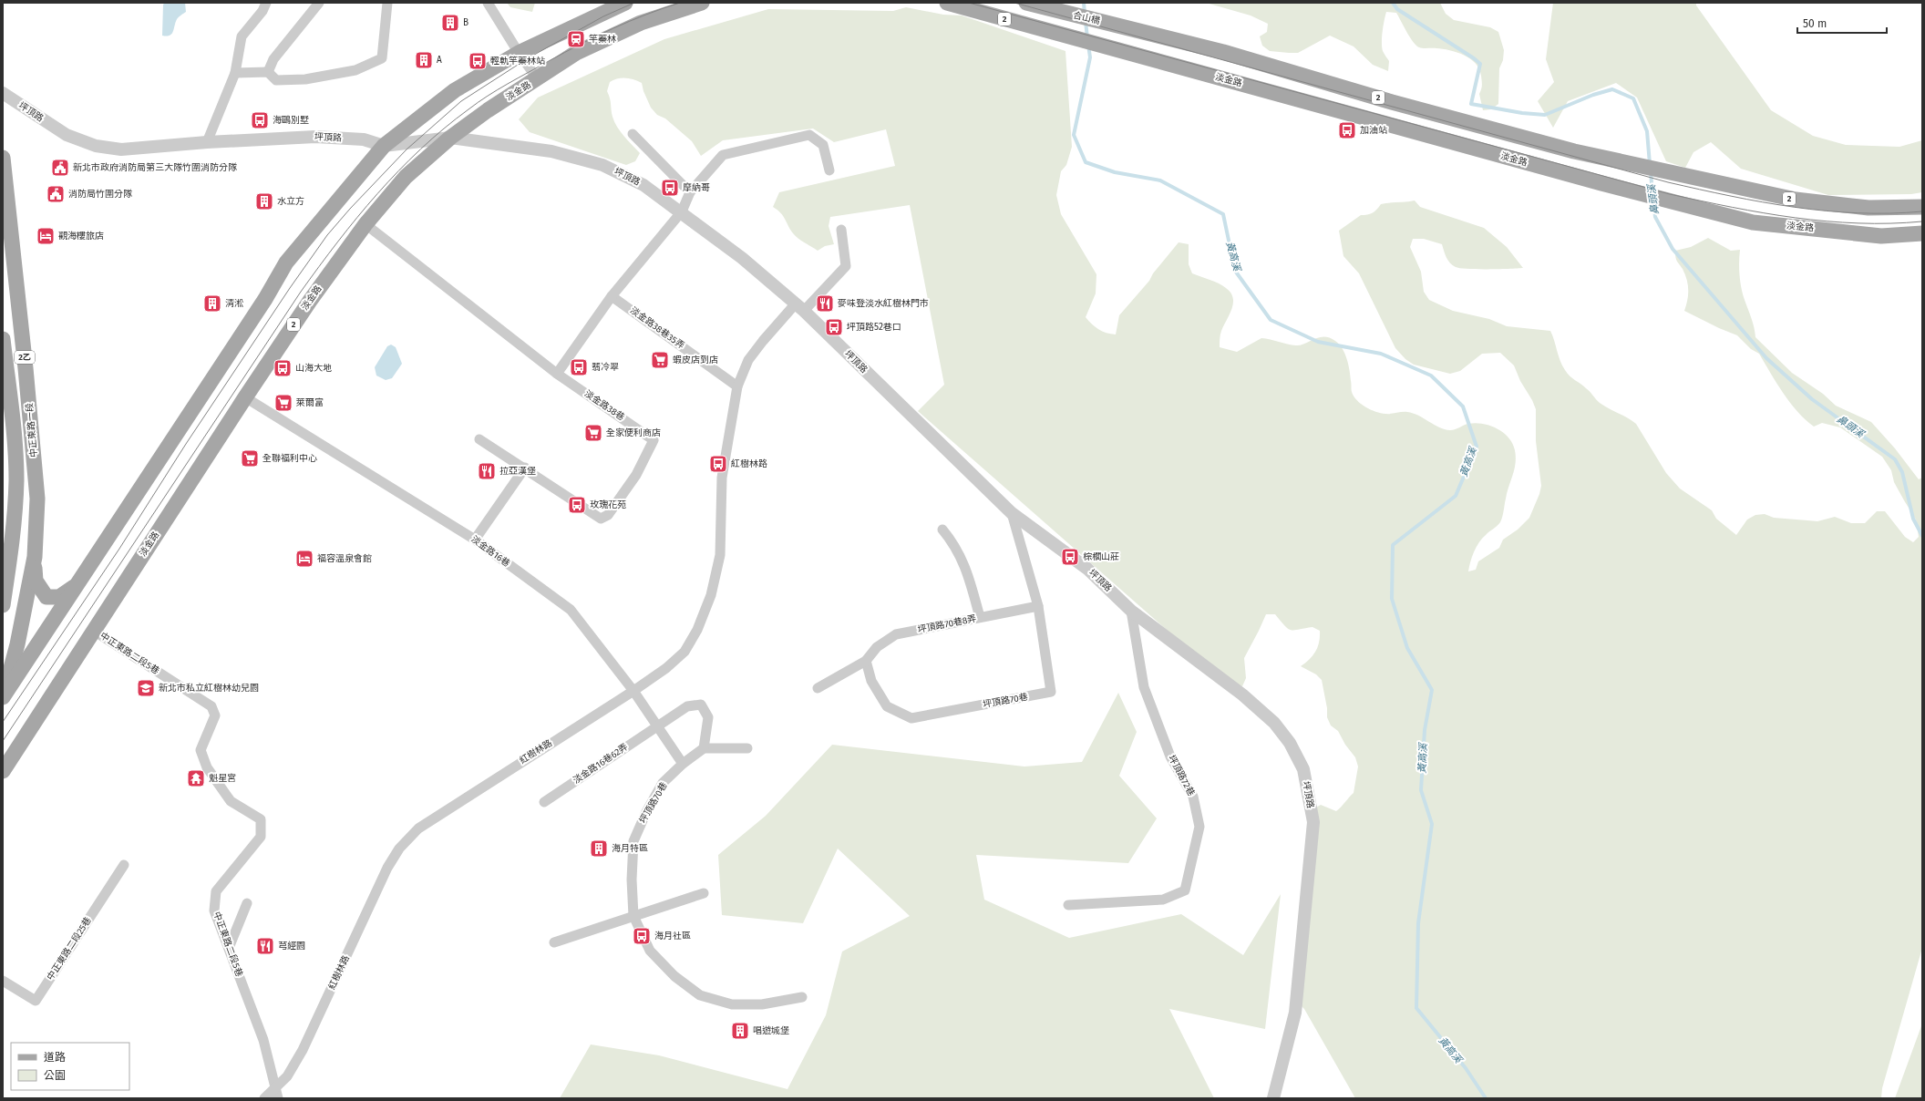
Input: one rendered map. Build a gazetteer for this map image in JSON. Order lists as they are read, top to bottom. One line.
{"streets":{"main road":["合山橋","2","淡金路","2乙","中正東路一段"],"street":["坪頂路","淡金路38巷35弄","淡金路38巷","淡金路16巷","坪頂路70巷8弄","中正東路二段5巷","坪頂路70巷","紅樹林路","淡金路16巷62弄","坪頂路72巷","中正東路二段25巷"]},"crossings":[["淡金路","坪頂路"],["淡金路","淡金路38巷"],["淡金路","淡金路16巷"],["淡金路","中正東路二段5巷"],["坪頂路","坪頂路70巷"],["坪頂路","紅樹林路"],["坪頂路","坪頂路72巷"],["淡金路38巷35弄","紅樹林路"],["淡金路16巷","坪頂路70巷"],["淡金路16巷","紅樹林路"],["淡金路16巷","淡金路16巷62弄"],["坪頂路70巷8弄","坪頂路70巷"],["中正東路二段5巷","紅樹林路"],["坪頂路70巷","淡金路16巷62弄"]],"water":["鼻頭溪","黃高溪"],"places":{"building":["B","A","水立方","清淞","海月特區","唱遊城堡"],"station":["竿蓁林"],"bus stop":["輕軌竿蓁林站","海鷗別墅","加油站","摩納哥","坪頂路52巷口","翡冷翠","山海大地","紅樹林路","玫瑰花苑","棕櫚山莊","海月社區"],"public building":["新北市政府消防局第三大隊竹圍消防分隊","消防局竹圍分隊"],"hotel":["觀海樓旅店","福容溫泉會館"],"restaurant":["麥味登淡水紅樹林門市","拉亞漢堡","芎經園"],"supermarket":["蝦皮店到店","萊爾富","全家便利商店","全聯福利中心"],"school or university":["新北市私立紅樹林幼兒園"],"temple":["魁星宮"]},"legend":["道路","公園"],"scale_bar":"50 m"}
